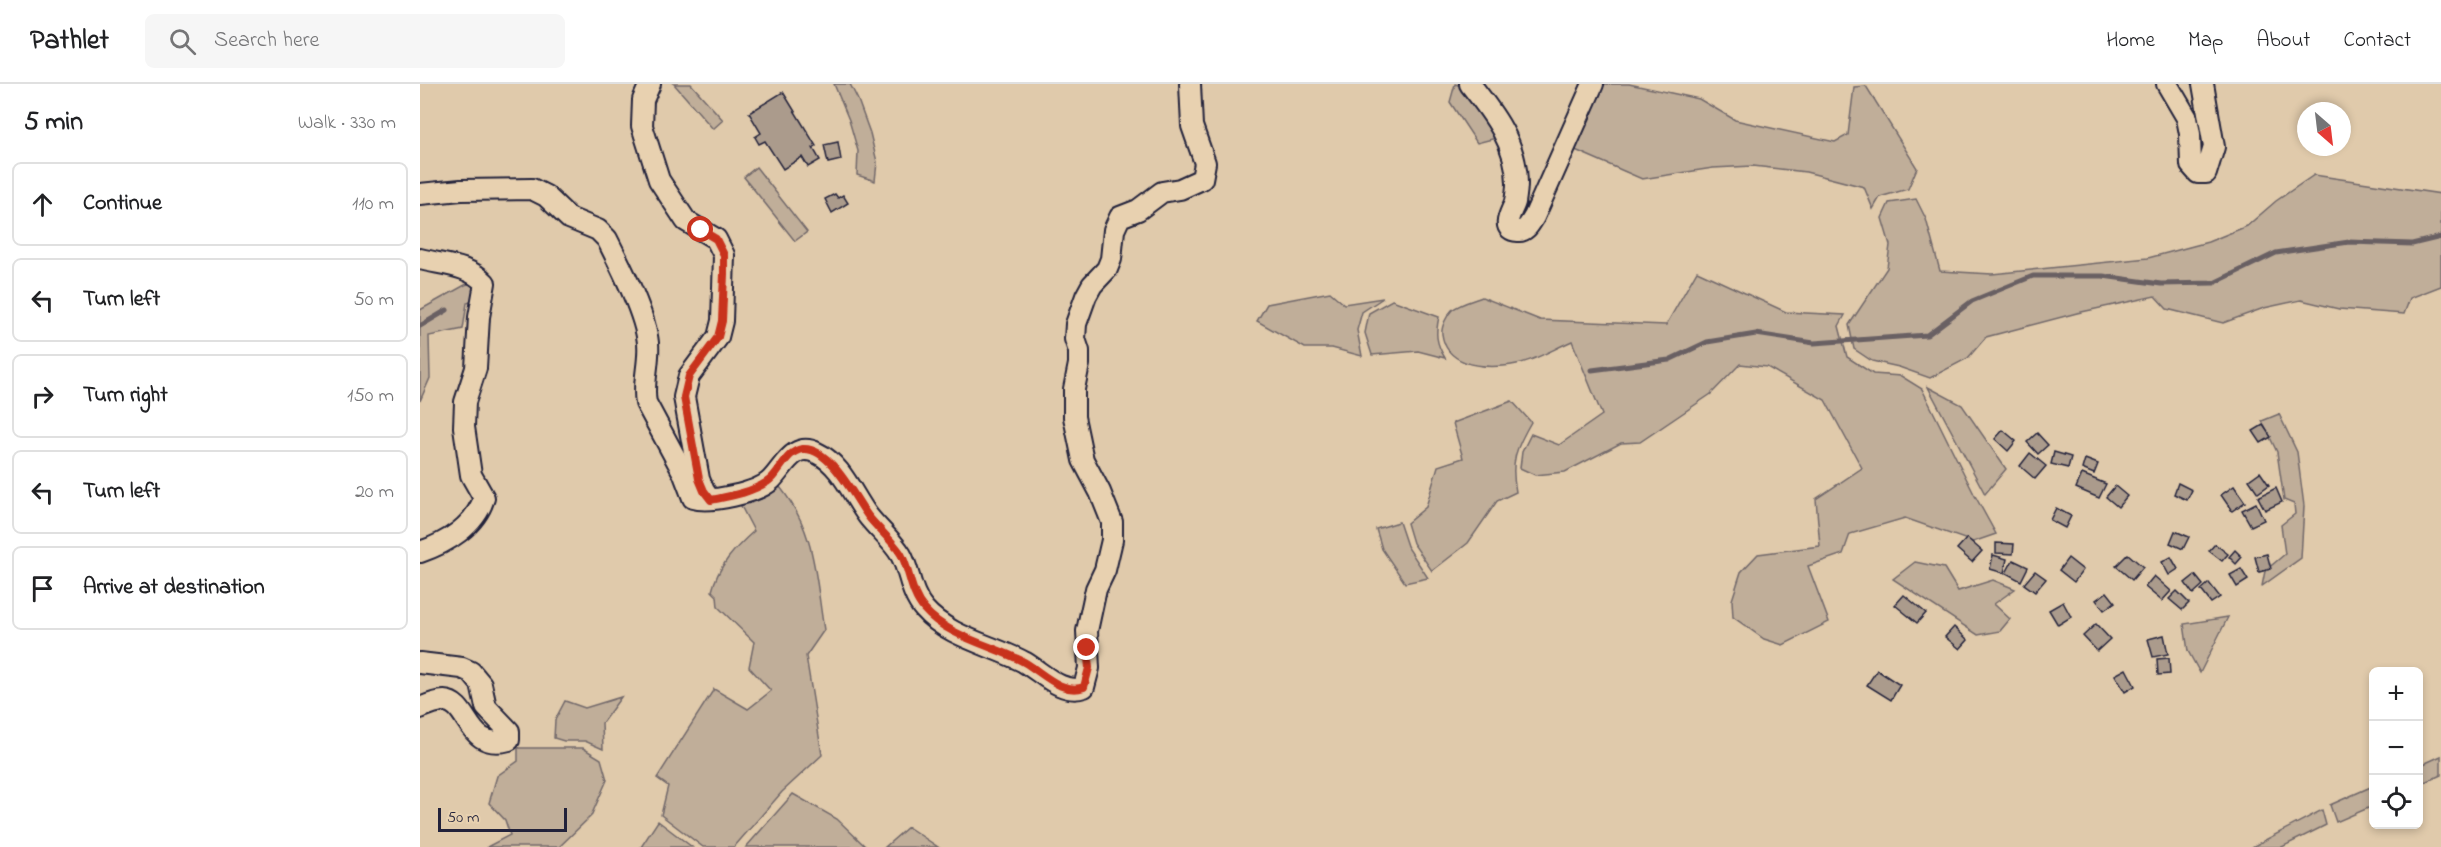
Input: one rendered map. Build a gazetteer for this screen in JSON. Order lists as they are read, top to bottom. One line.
{"scale_bar":"50 m","north":"bottom right","page":{"header":"Pathlet","search":"Search here","nav":["Home","Map","About","Contact"],"heading":["5 min","Walk · 330 m"],"list":[["Continue","110 m"],["Turn left","50 m"],["Turn right","150 m"],["Turn left","20 m"],"Arrive at destination"],"map_buttons":["+","−"],"scale":"50 m"}}
